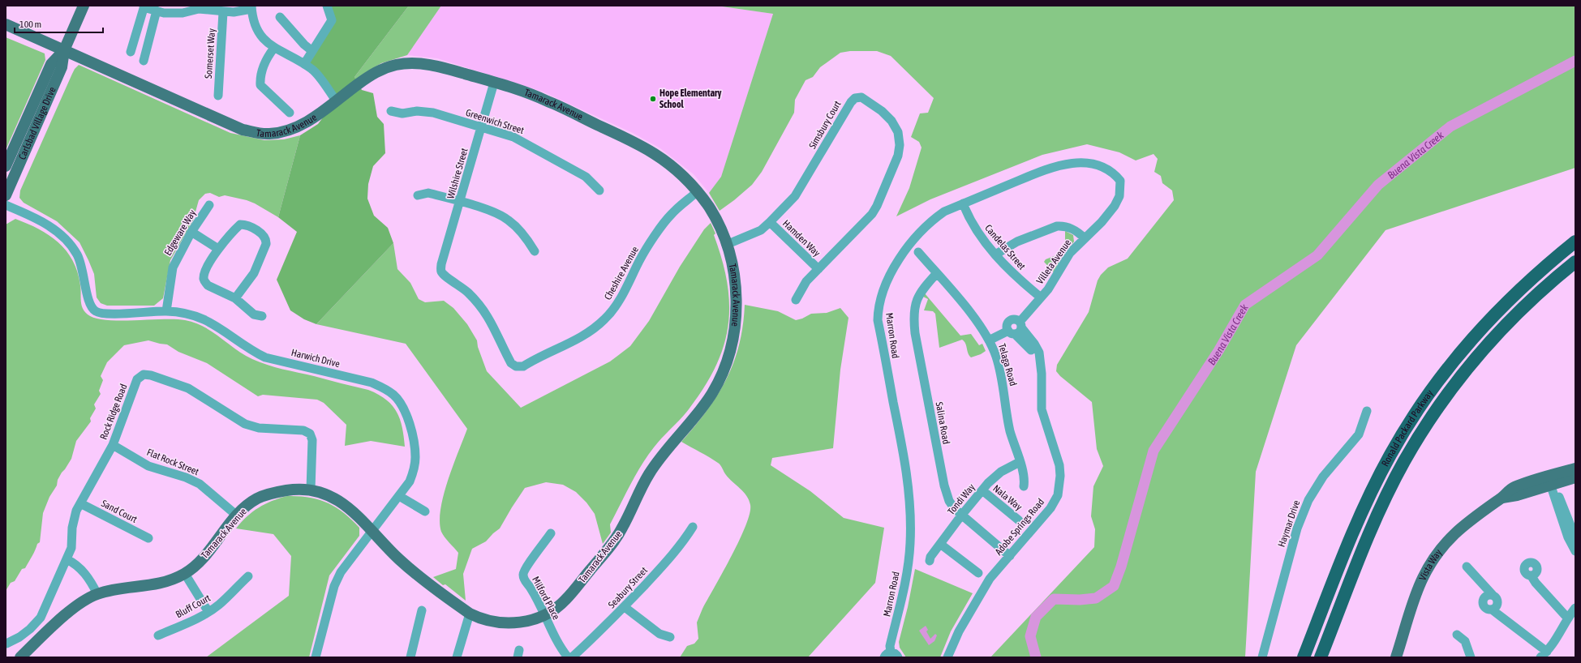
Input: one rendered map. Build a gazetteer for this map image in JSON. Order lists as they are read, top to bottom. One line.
{"streets":{"highway":["Ronald Packard Parkway"],"main road":["Tamarack Avenue","Carlsbad Village Drive","Vista Way"],"street":["Somerset Way","Greenwich Street","Simsbury Court","Wilshire Street","Edgeware Way","Hamden Way","Candelas Street","Villeta Avenue","Cheshire Avenue","Marron Road","Harwich Drive","Telaga Road","Rock Ridge Road","Salina Road","Flat Rock Street","Nala Way","Tondi Way","Sand Court","Haymar Drive","Adobe Springs Road","Seabury Street","Milford Place","Bluff Court"]},"crossings":[["Tamarack Avenue","Carlsbad Village Drive"],["Tamarack Avenue","Simsbury Court"],["Tamarack Avenue","Wilshire Street"],["Tamarack Avenue","Cheshire Avenue"],["Tamarack Avenue","Harwich Drive"],["Tamarack Avenue","Rock Ridge Road"],["Tamarack Avenue","Flat Rock Street"],["Tamarack Avenue","Milford Place"],["Greenwich Street","Wilshire Street"],["Simsbury Court","Hamden Way"],["Wilshire Street","Cheshire Avenue"],["Edgeware Way","Harwich Drive"],["Candelas Street","Villeta Avenue"],["Candelas Street","Marron Road"],["Villeta Avenue","Marron Road"],["Villeta Avenue","Telaga Road"],["Villeta Avenue","Adobe Springs Road"],["Telaga Road","Salina Road"],["Telaga Road","Tondi Way"],["Rock Ridge Road","Flat Rock Street"],["Rock Ridge Road","Sand Court"],["Salina Road","Tondi Way"],["Salina Road","Adobe Springs Road"],["Nala Way","Tondi Way"]],"water":["Buena Vista Creek"],"places":["Hope Elementary School"],"scale_bar":"100 m"}
